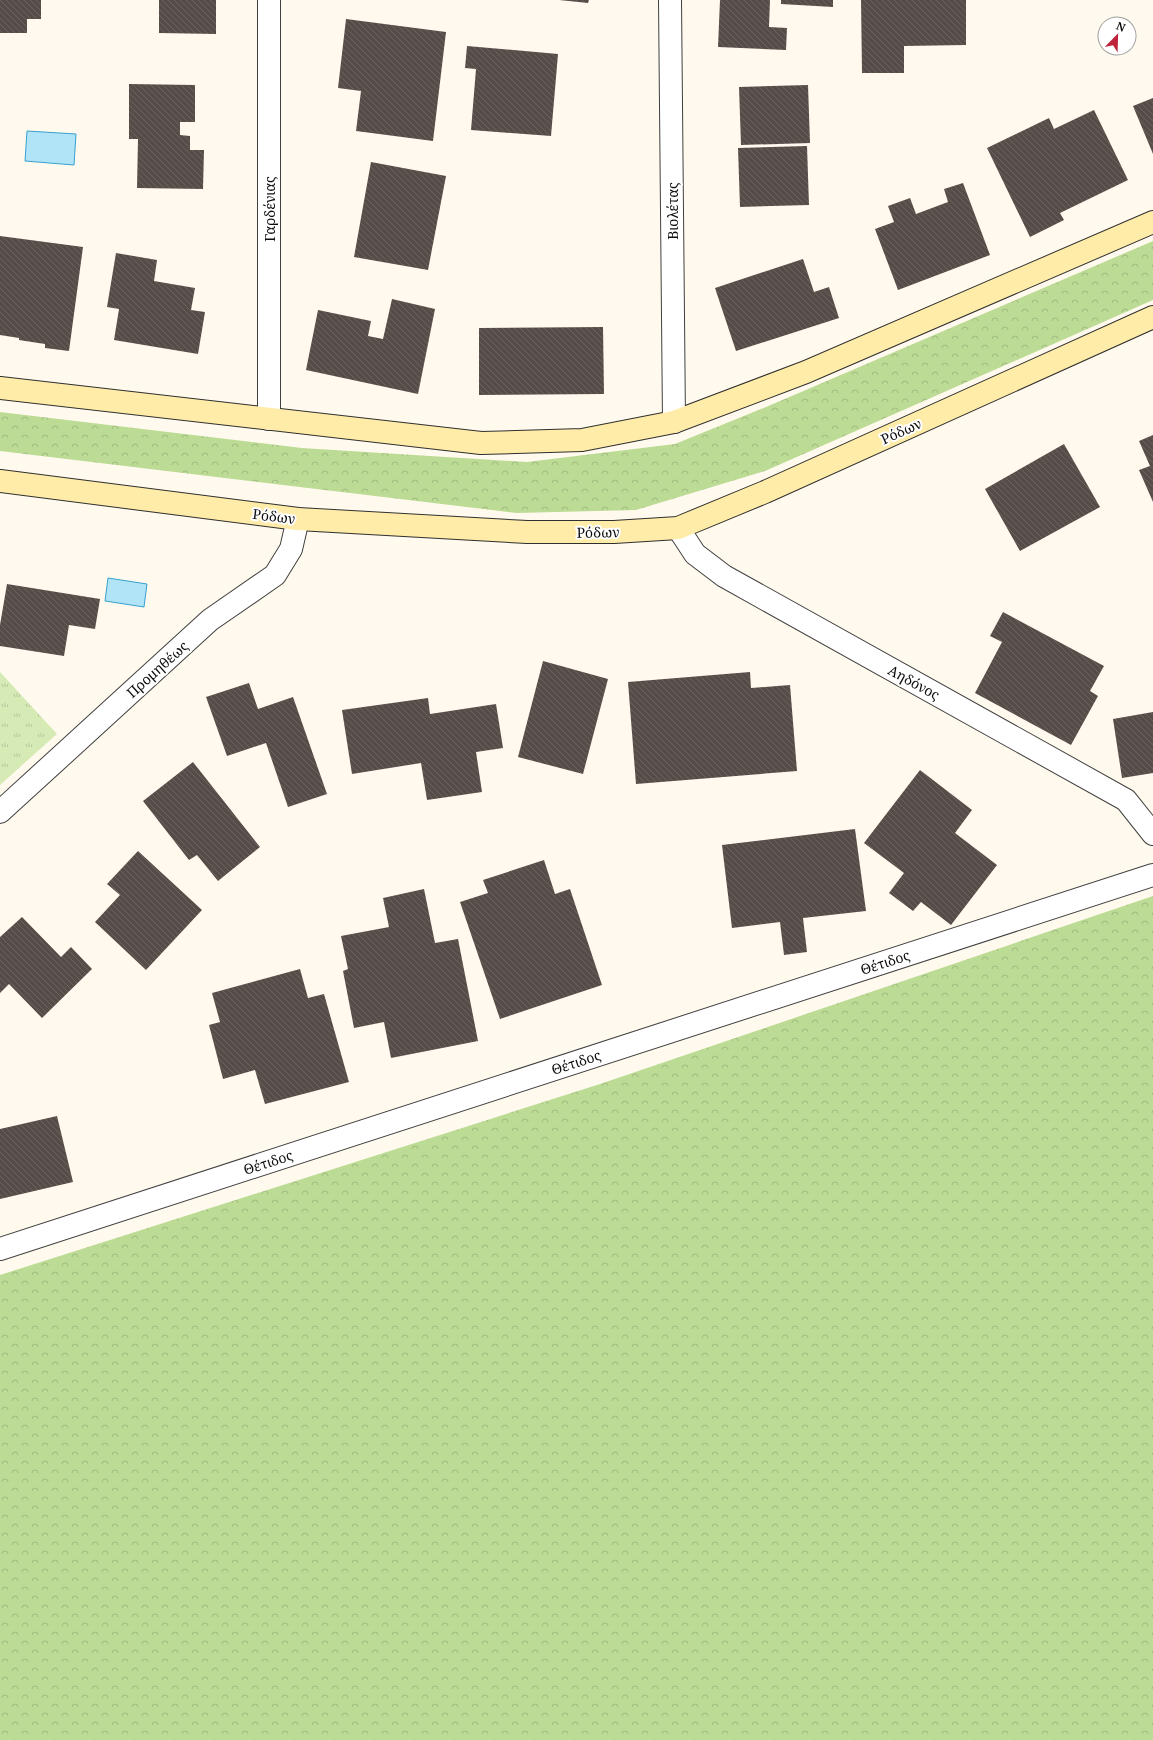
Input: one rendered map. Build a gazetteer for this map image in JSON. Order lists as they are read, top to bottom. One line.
{"streets":{"street":["Γαρδένιας","Βιολέτας","Ρόδων","Προμηθέως","Αηδόνος","Θέτιδος"]},"crossings":[["Ρόδων","Προμηθέως"],["Ρόδων","Αηδόνος"]],"north":"top right"}
